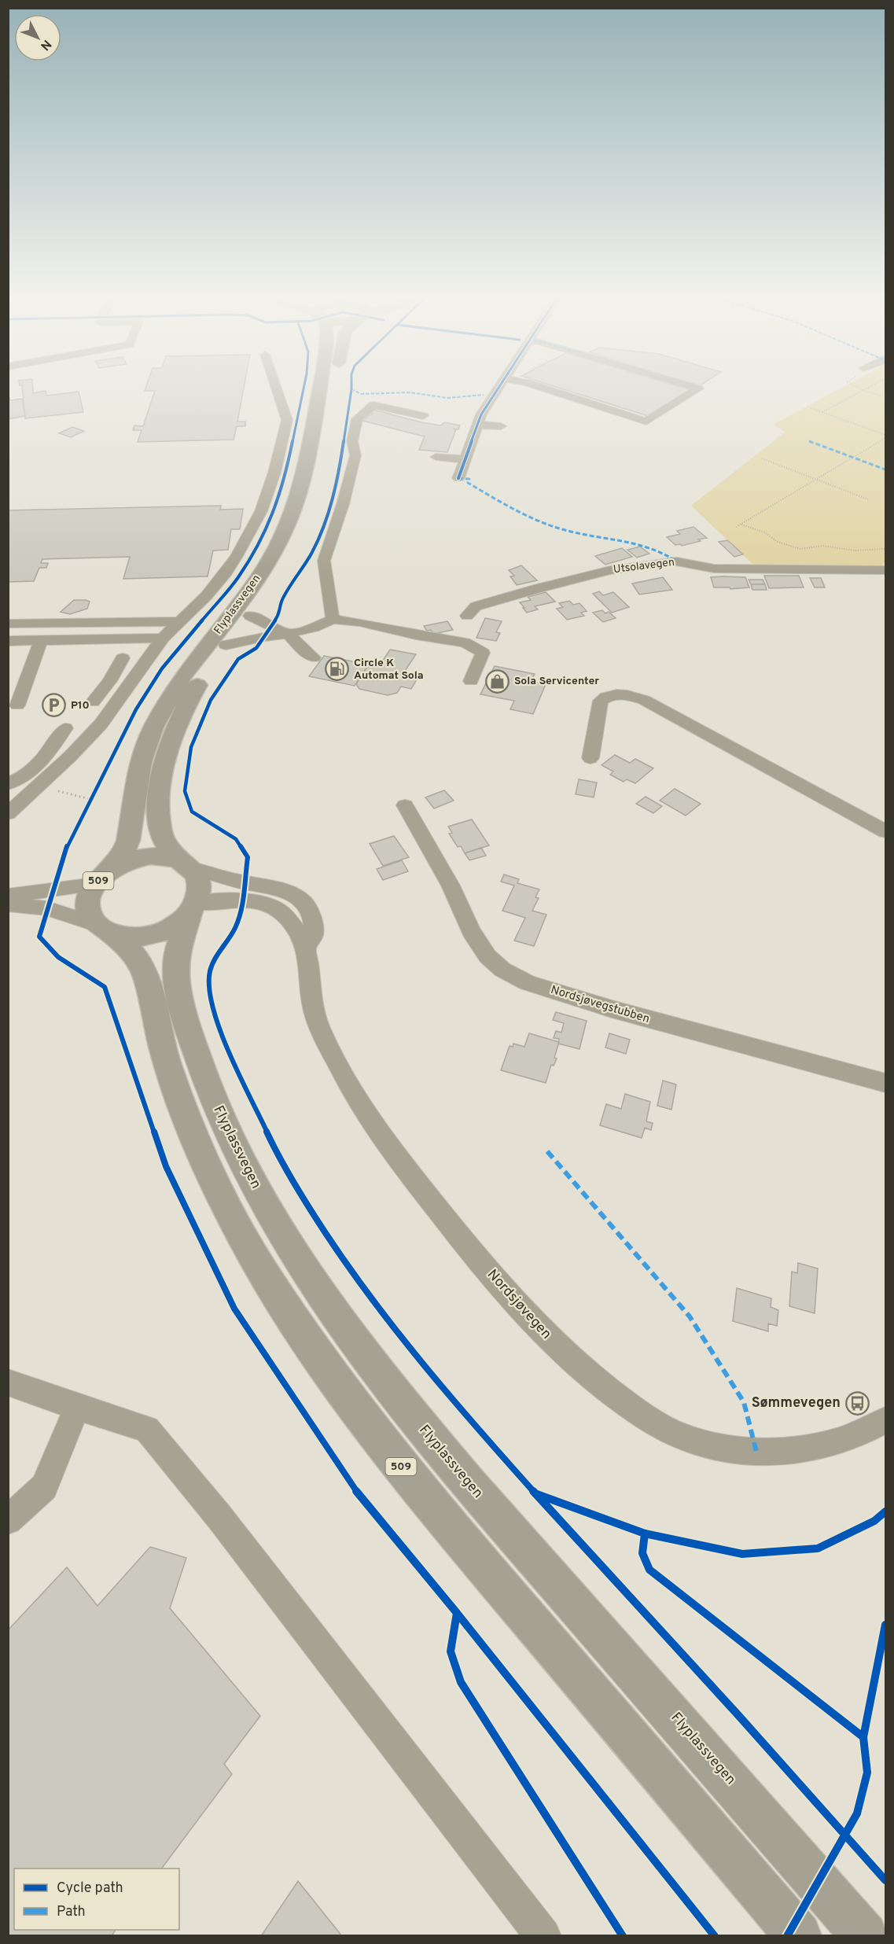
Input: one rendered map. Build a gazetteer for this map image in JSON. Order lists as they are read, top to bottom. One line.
{"streets":{"highway":["Flyplassvegen","509"],"street":["Utsolavegen","Nordsjøvegstubben","Nordsjøvegen"]},"crossings":[["Flyplassvegen","509"],["Flyplassvegen","Nordsjøvegen"],["509","Nordsjøvegen"]],"places":{"fuel station":["Circle K Automat Sola"],"shop":["Sola Servicenter"],"parking":["P10"],"bus stop":["Sømmevegen"]},"legend":["Cycle path","Path"],"north":"bottom right"}
